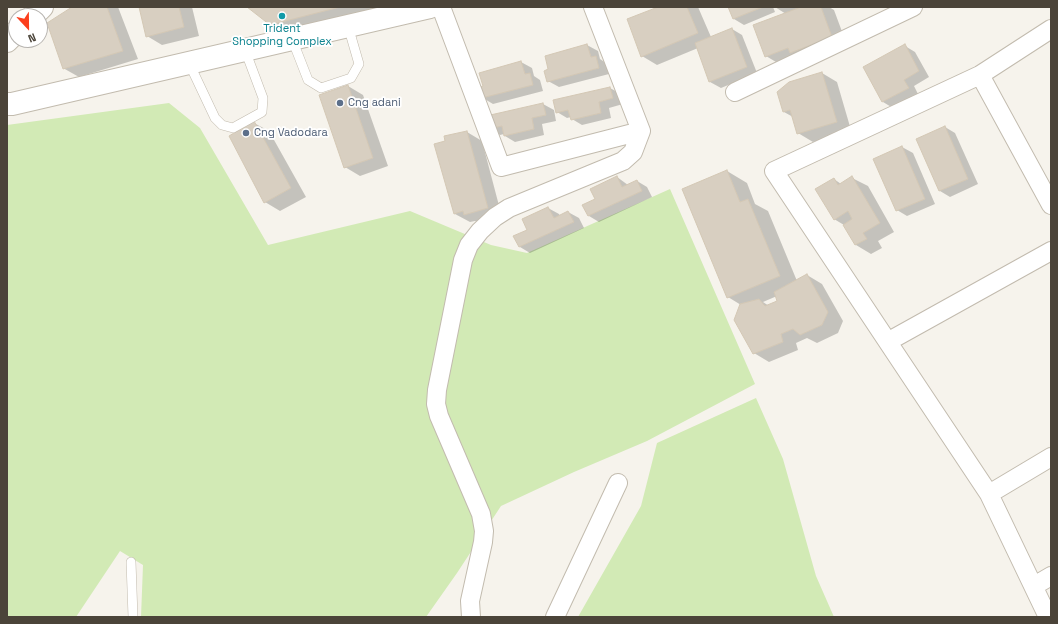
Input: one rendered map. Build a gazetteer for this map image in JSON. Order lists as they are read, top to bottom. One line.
{"places":["Trident Shopping Complex","Cng adani","Cng Vadodara"],"north":"bottom"}
